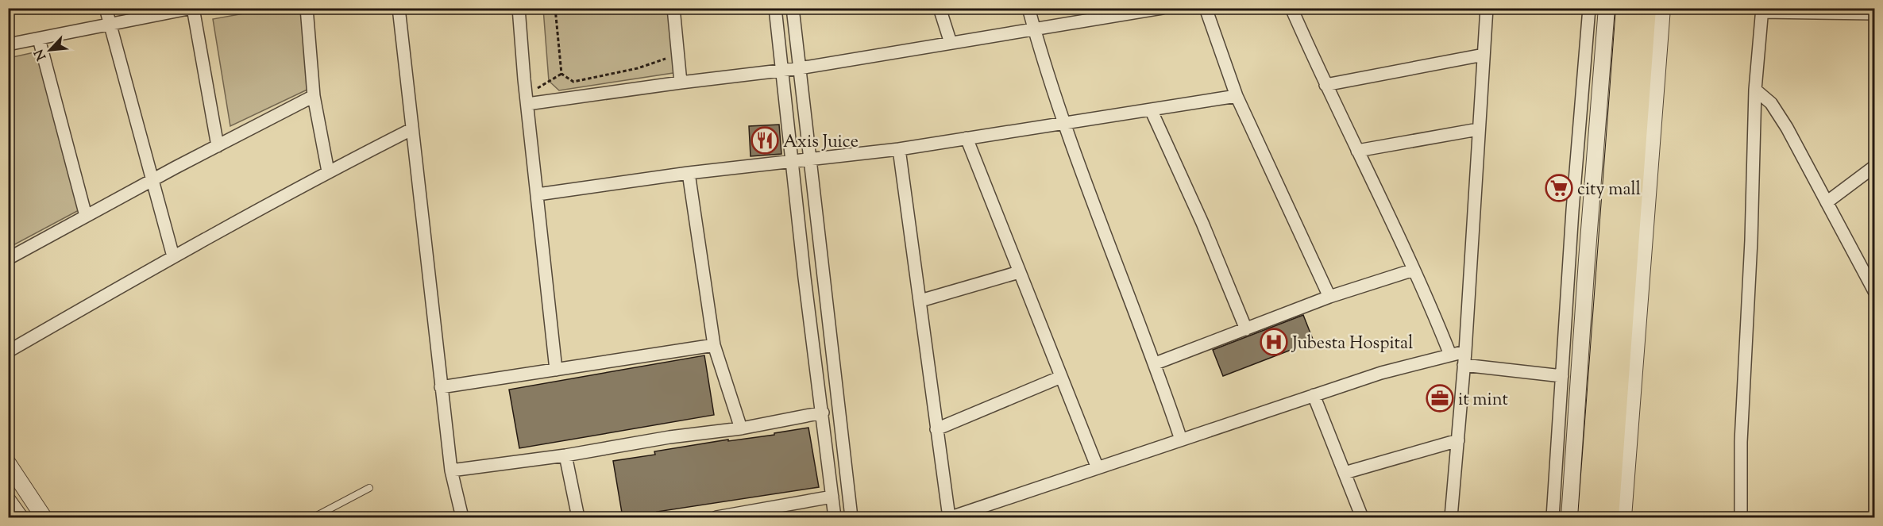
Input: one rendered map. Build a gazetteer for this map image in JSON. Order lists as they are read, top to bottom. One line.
{"places":{"restaurant":["Axis Juice"],"supermarket":["city mall"],"hospital":["Jubesta Hospital"],"office":["it mint"]},"north":"bottom left"}
